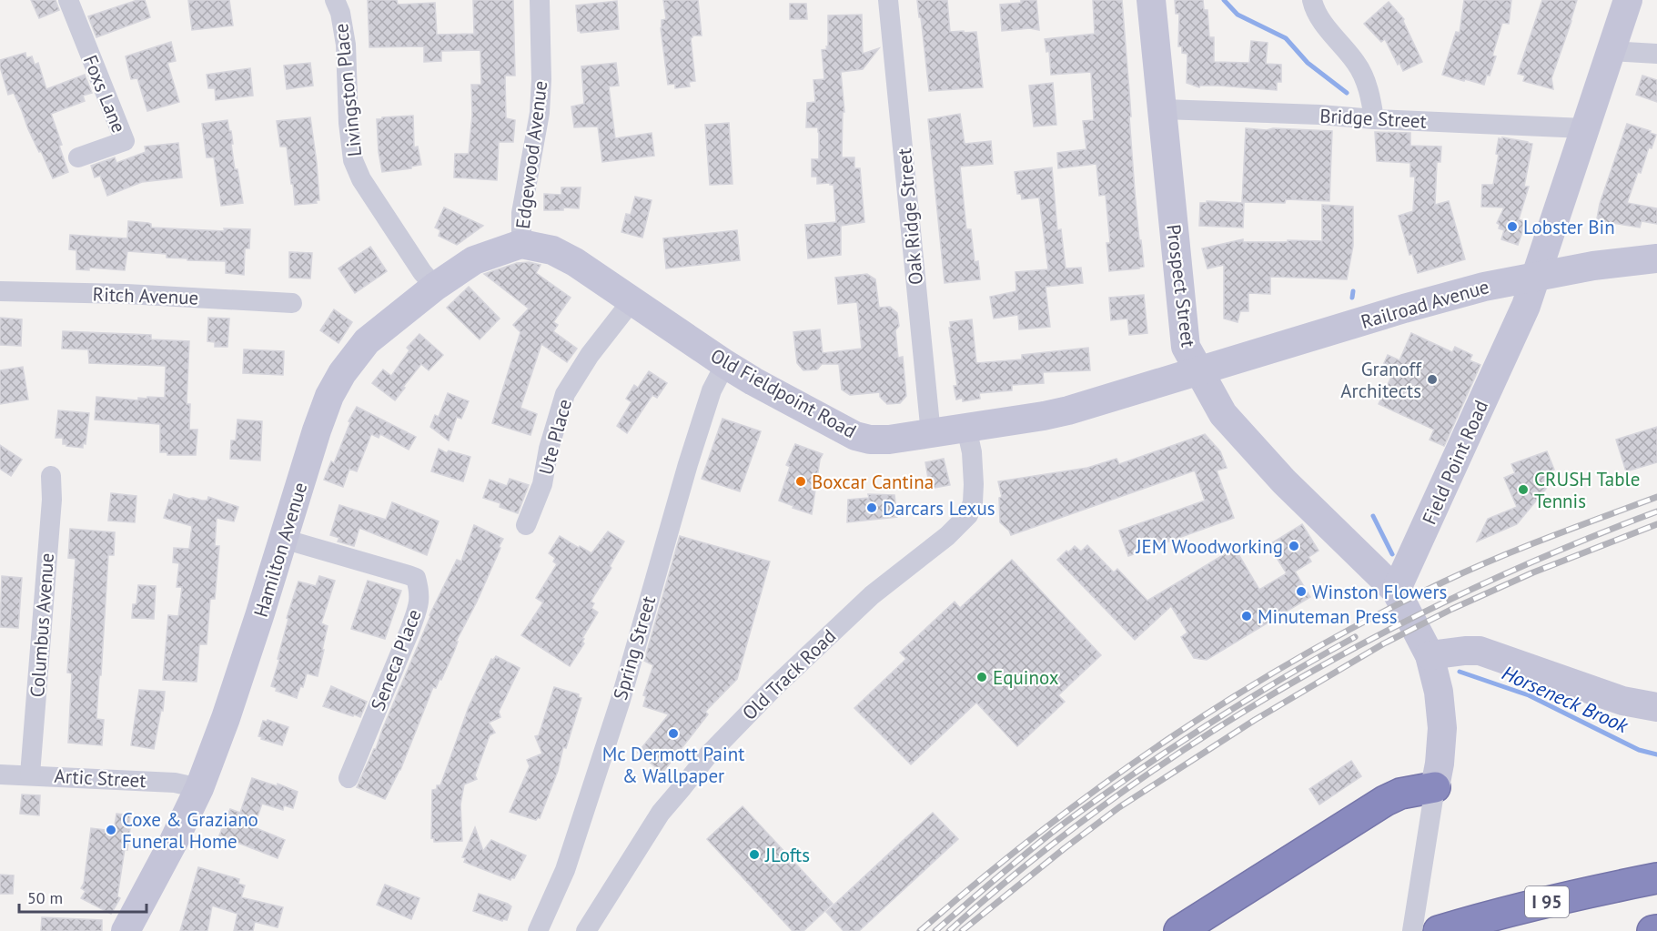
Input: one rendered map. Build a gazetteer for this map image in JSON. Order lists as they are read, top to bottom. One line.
{"streets":{"highway":["I 95"],"main road":["Prospect Street","Railroad Avenue","Old Fieldpoint Road","Field Point Road","Hamilton Avenue"],"street":["Livingston Place","Foxs Lane","Bridge Street","Edgewood Avenue","Oak Ridge Street","Ritch Avenue","Ute Place","Columbus Avenue","Spring Street","Seneca Place","Old Track Road","Artic Street"]},"crossings":[["Livingston Place","Hamilton Avenue"],["Bridge Street","Prospect Street"],["Bridge Street","Field Point Road"],["Edgewood Avenue","Old Fieldpoint Road"],["Edgewood Avenue","Hamilton Avenue"],["Oak Ridge Street","Old Fieldpoint Road"],["Prospect Street","Railroad Avenue"],["Prospect Street","Old Fieldpoint Road"],["Prospect Street","Field Point Road"],["Railroad Avenue","Old Fieldpoint Road"],["Railroad Avenue","Field Point Road"],["Old Fieldpoint Road","Ute Place"],["Old Fieldpoint Road","Hamilton Avenue"],["Old Fieldpoint Road","Spring Street"],["Old Fieldpoint Road","Old Track Road"],["Hamilton Avenue","Seneca Place"],["Hamilton Avenue","Artic Street"],["Columbus Avenue","Artic Street"]],"water":["Horseneck Brook"],"places":["Lobster Bin","Granoff Architects","Boxcar Cantina","CRUSH Table Tennis","Darcars Lexus","JEM Woodworking","Winston Flowers","Minuteman Press","Equinox","Mc Dermott Paint & Wallpaper","Coxe & Graziano Funeral Home","JLofts"],"scale_bar":"50 m"}
